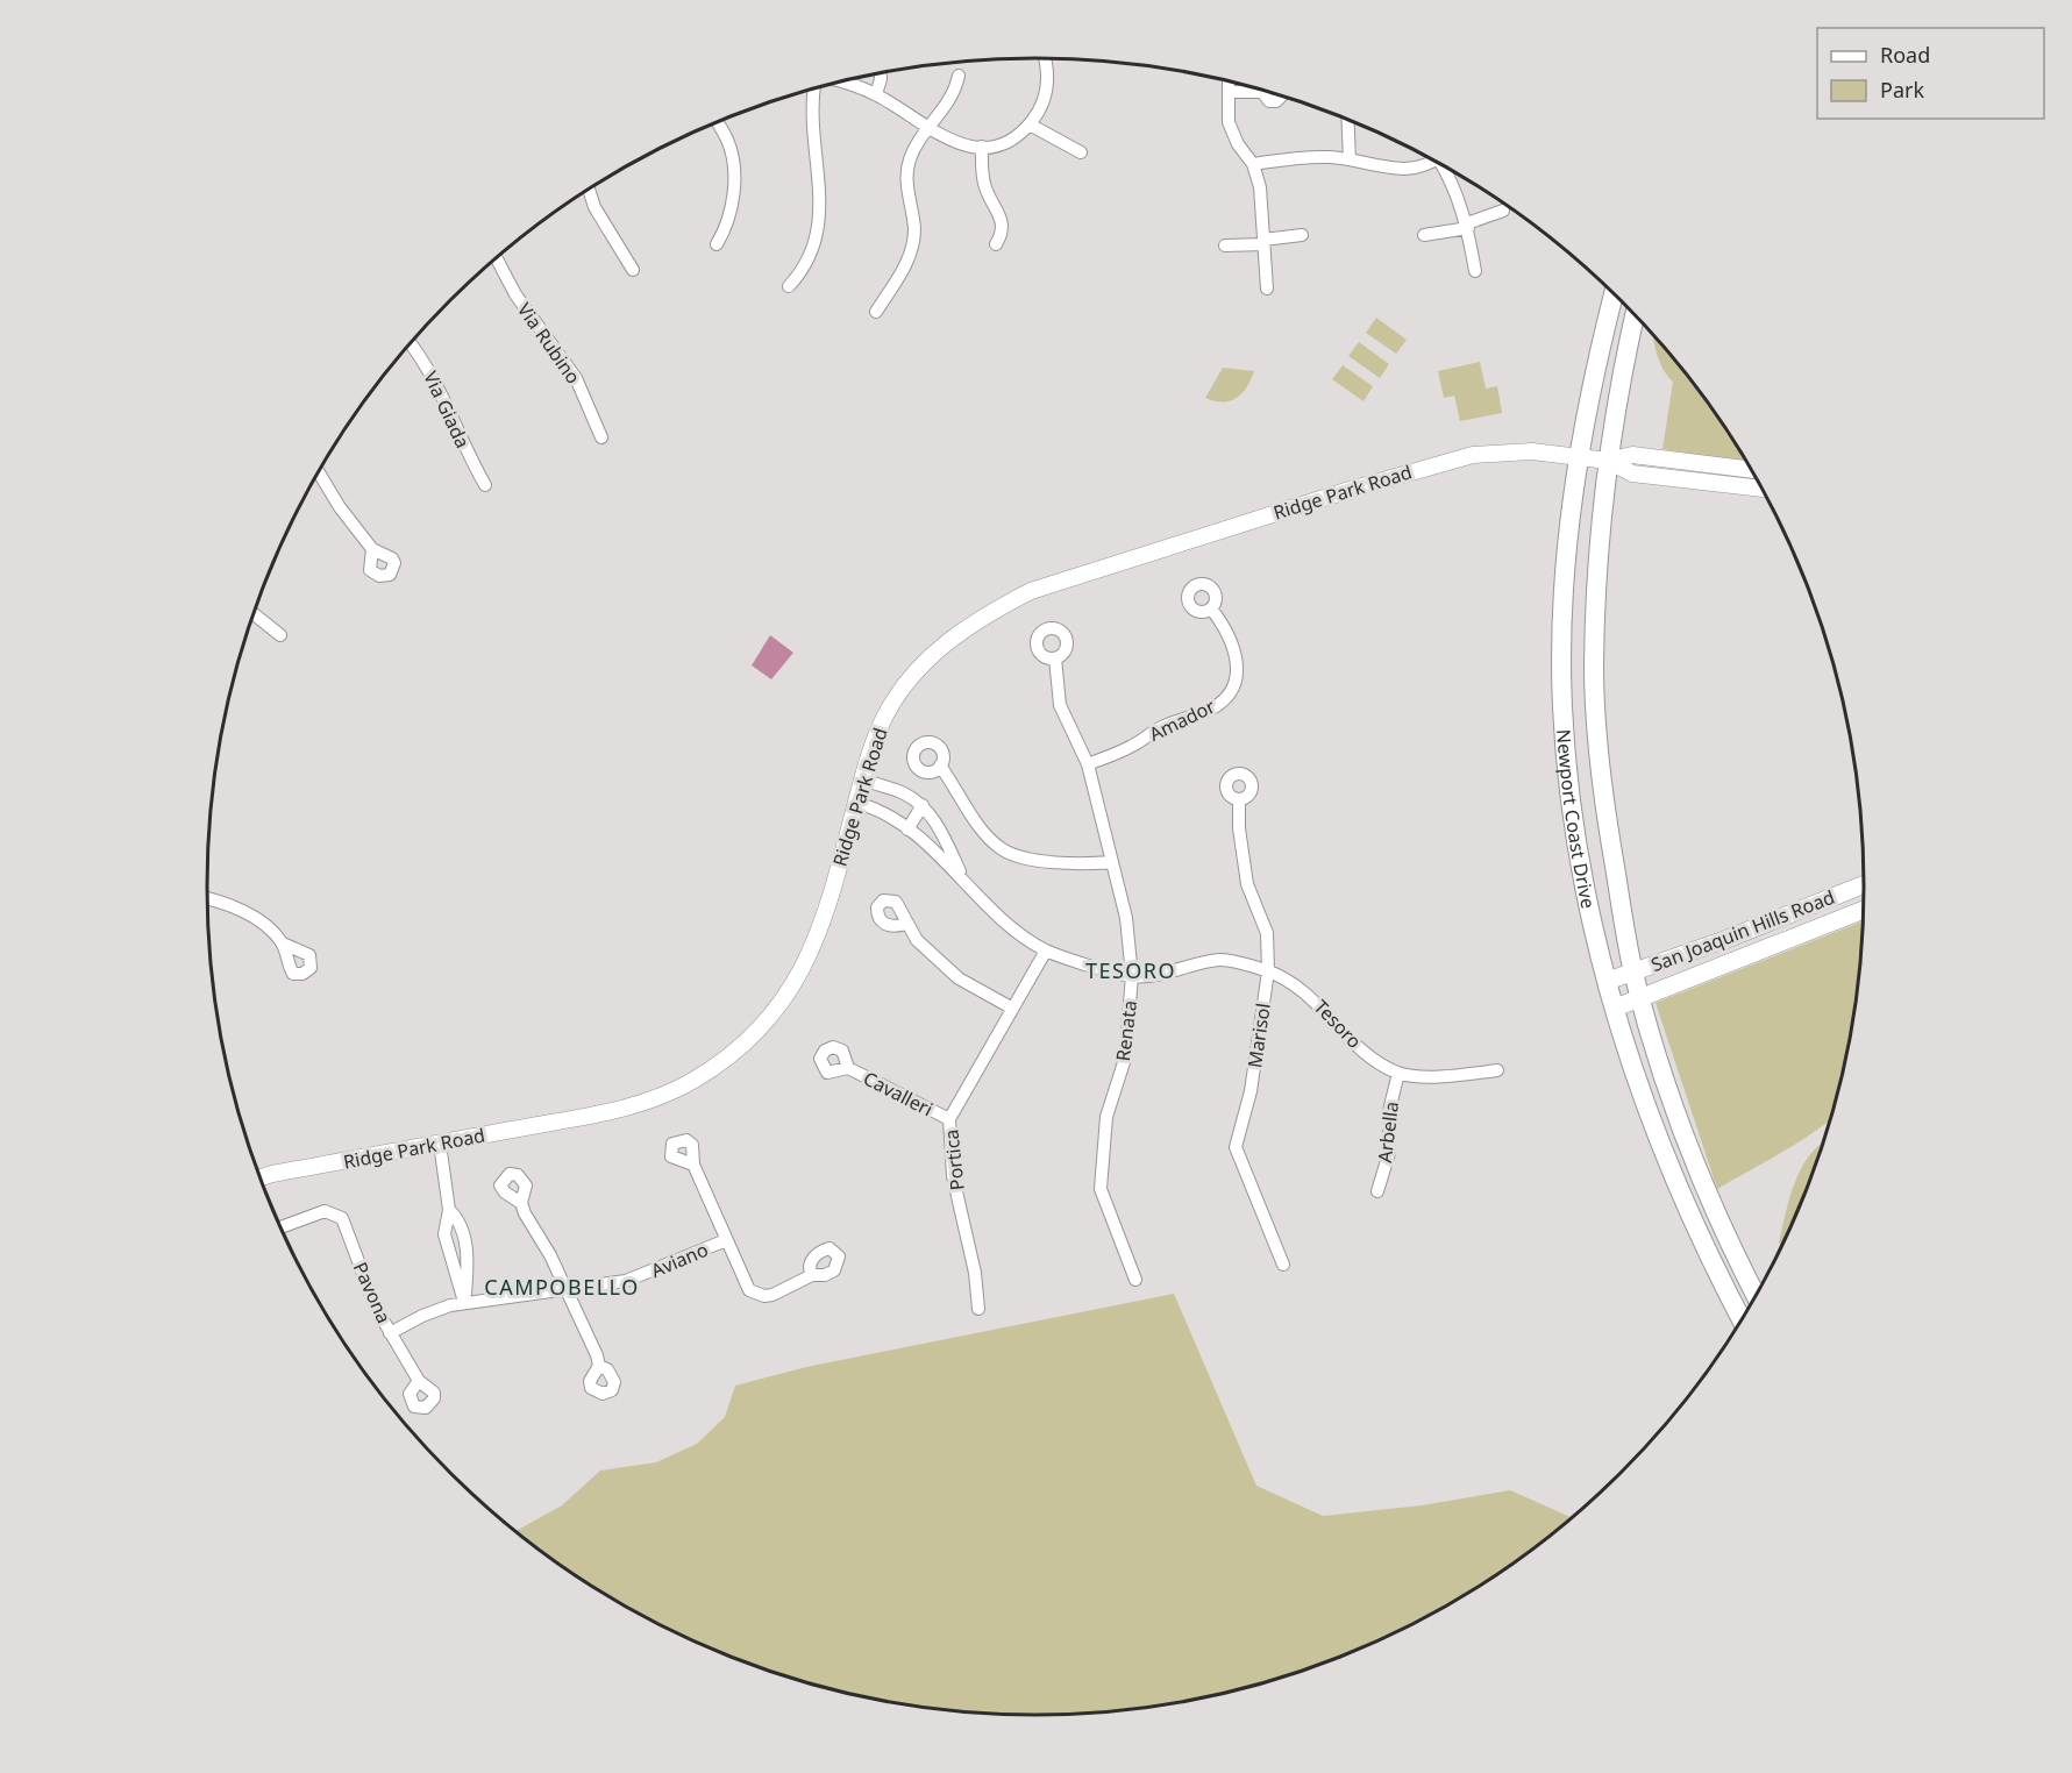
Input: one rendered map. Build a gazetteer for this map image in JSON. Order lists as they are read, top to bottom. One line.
{"streets":{"main road":["Newport Coast Drive","San Joaquin Hills Road"],"street":["Via Rubino","Via Giada","Ridge Park Road","Amador","Tesoro","Renata","Marisol","Cavalleri","Arbella","Portica","Aviano","Pavona"]},"crossings":[["Ridge Park Road","Newport Coast Drive"],["Ridge Park Road","Tesoro"],["Amador","Renata"],["Newport Coast Drive","San Joaquin Hills Road"],["Tesoro","Renata"],["Tesoro","Marisol"],["Tesoro","Arbella"],["Tesoro","Portica"],["Cavalleri","Portica"],["Aviano","Pavona"]],"districts":["TESORO","CAMPOBELLO"],"legend":["Road","Park"]}
